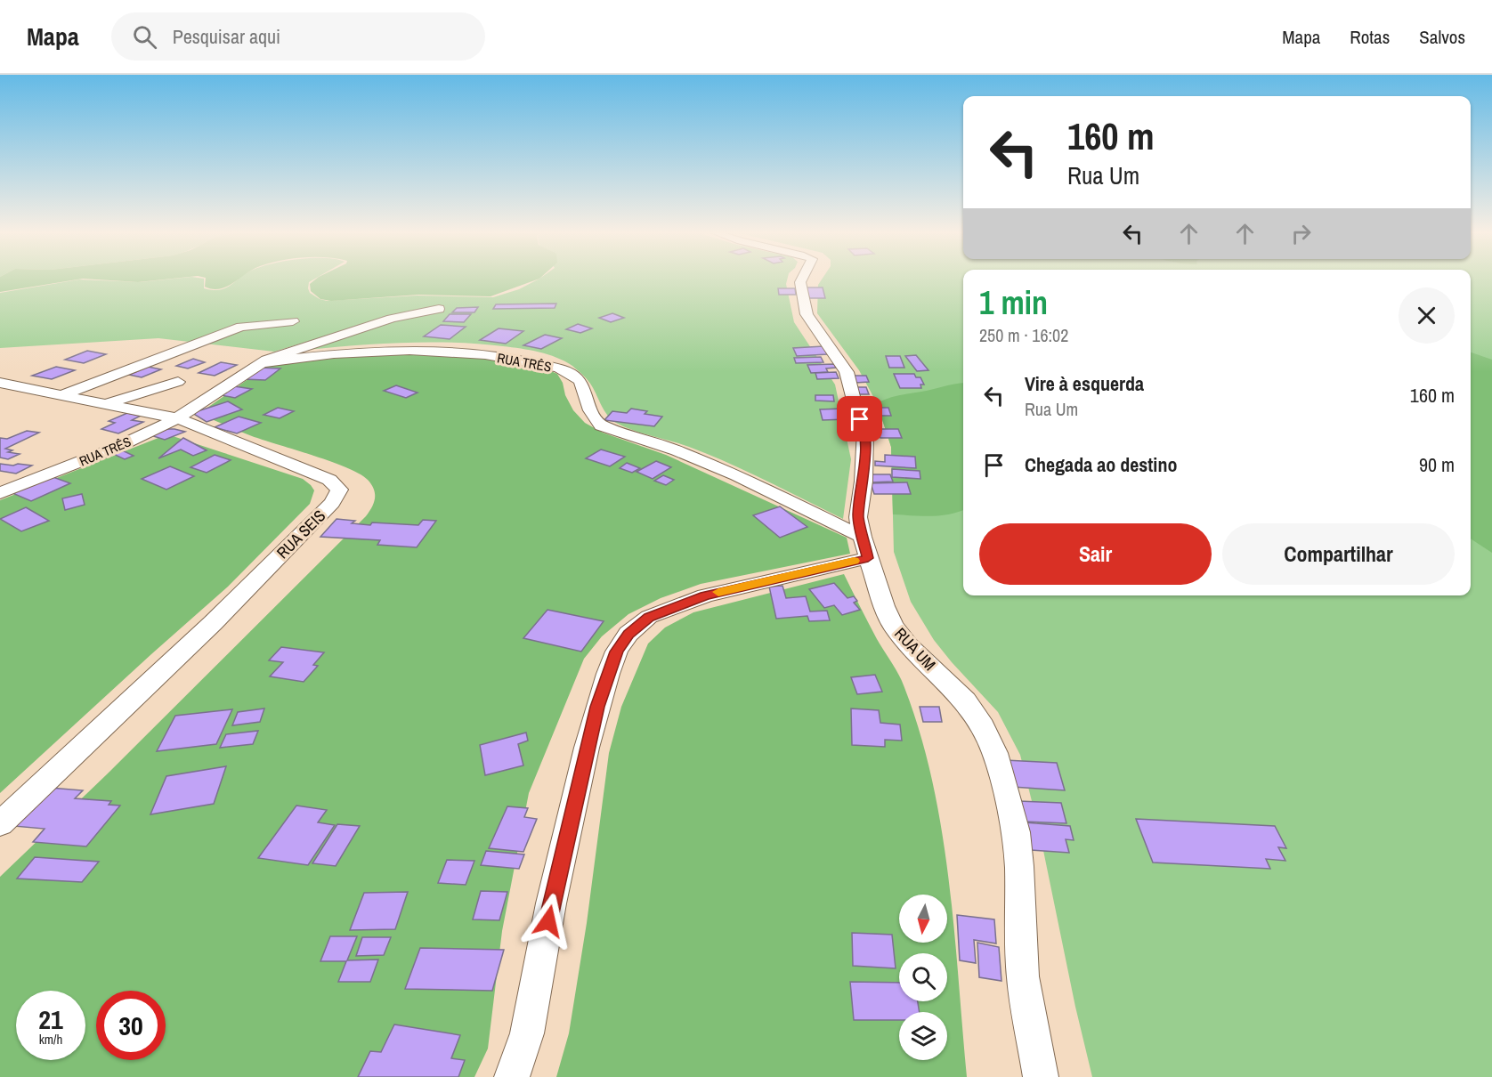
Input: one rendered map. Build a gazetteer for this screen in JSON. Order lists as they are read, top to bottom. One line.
{"streets":{"street":["RUA TRÊS","RUA SEIS","RUA UM"]},"crossings":[["RUA TRÊS","RUA SEIS"],["RUA TRÊS","RUA UM"]],"north":"bottom","page":{"header":"Mapa","search":"Pesquisar aqui","nav":["Mapa","Rotas","Salvos"],"turn":["160 m","Rua Um"],"heading":["1 min","250 m · 16:02"],"list":[{"name":"Vire à esquerda","note":"Rua Um","value":"160 m"},{"name":"Chegada ao destino","value":"90 m"}],"buttons":["Sair","Compartilhar"],"speed":"21 km/h","limit":"30"}}
